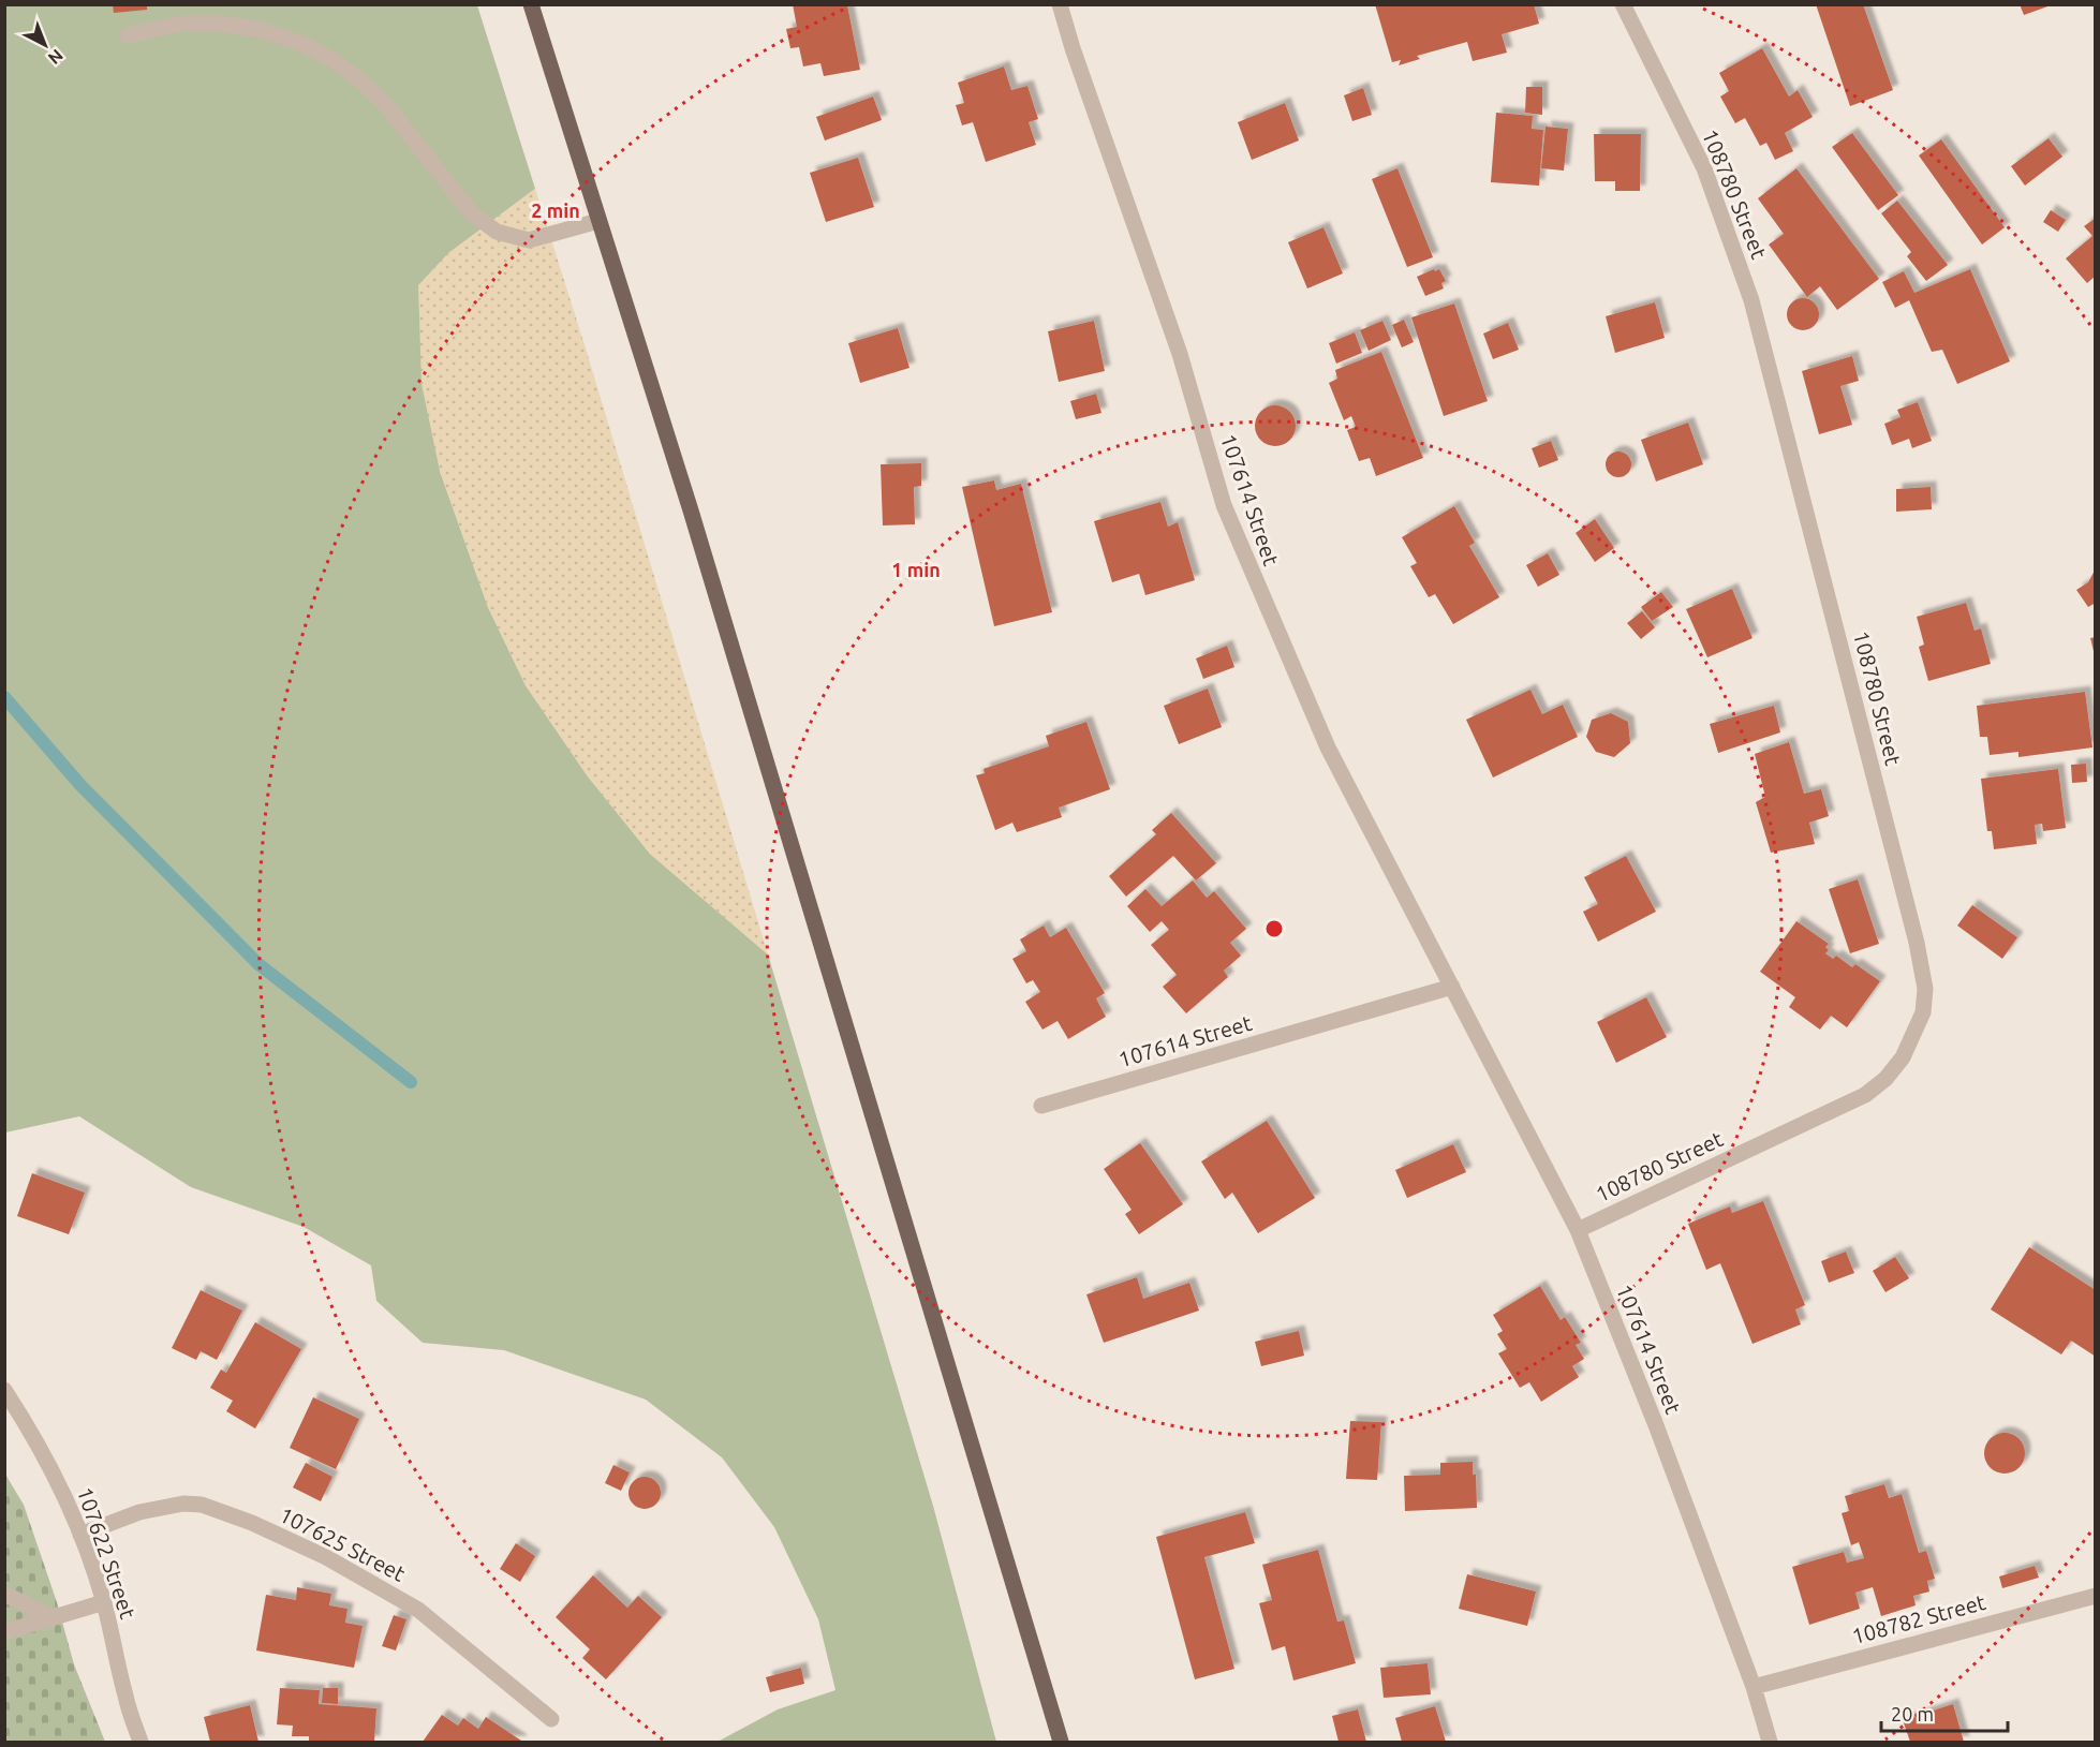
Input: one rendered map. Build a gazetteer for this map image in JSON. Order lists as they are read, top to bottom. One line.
{"streets":{"street":["108780 Street","107614 Street","107625 Street","107622 Street","108782 Street"]},"crossings":[["108780 Street","107614 Street"],["107614 Street","108782 Street"],["107625 Street","107622 Street"]],"scale_bar":"20 m","north":"bottom right","rings":["2 min","1 min"]}
